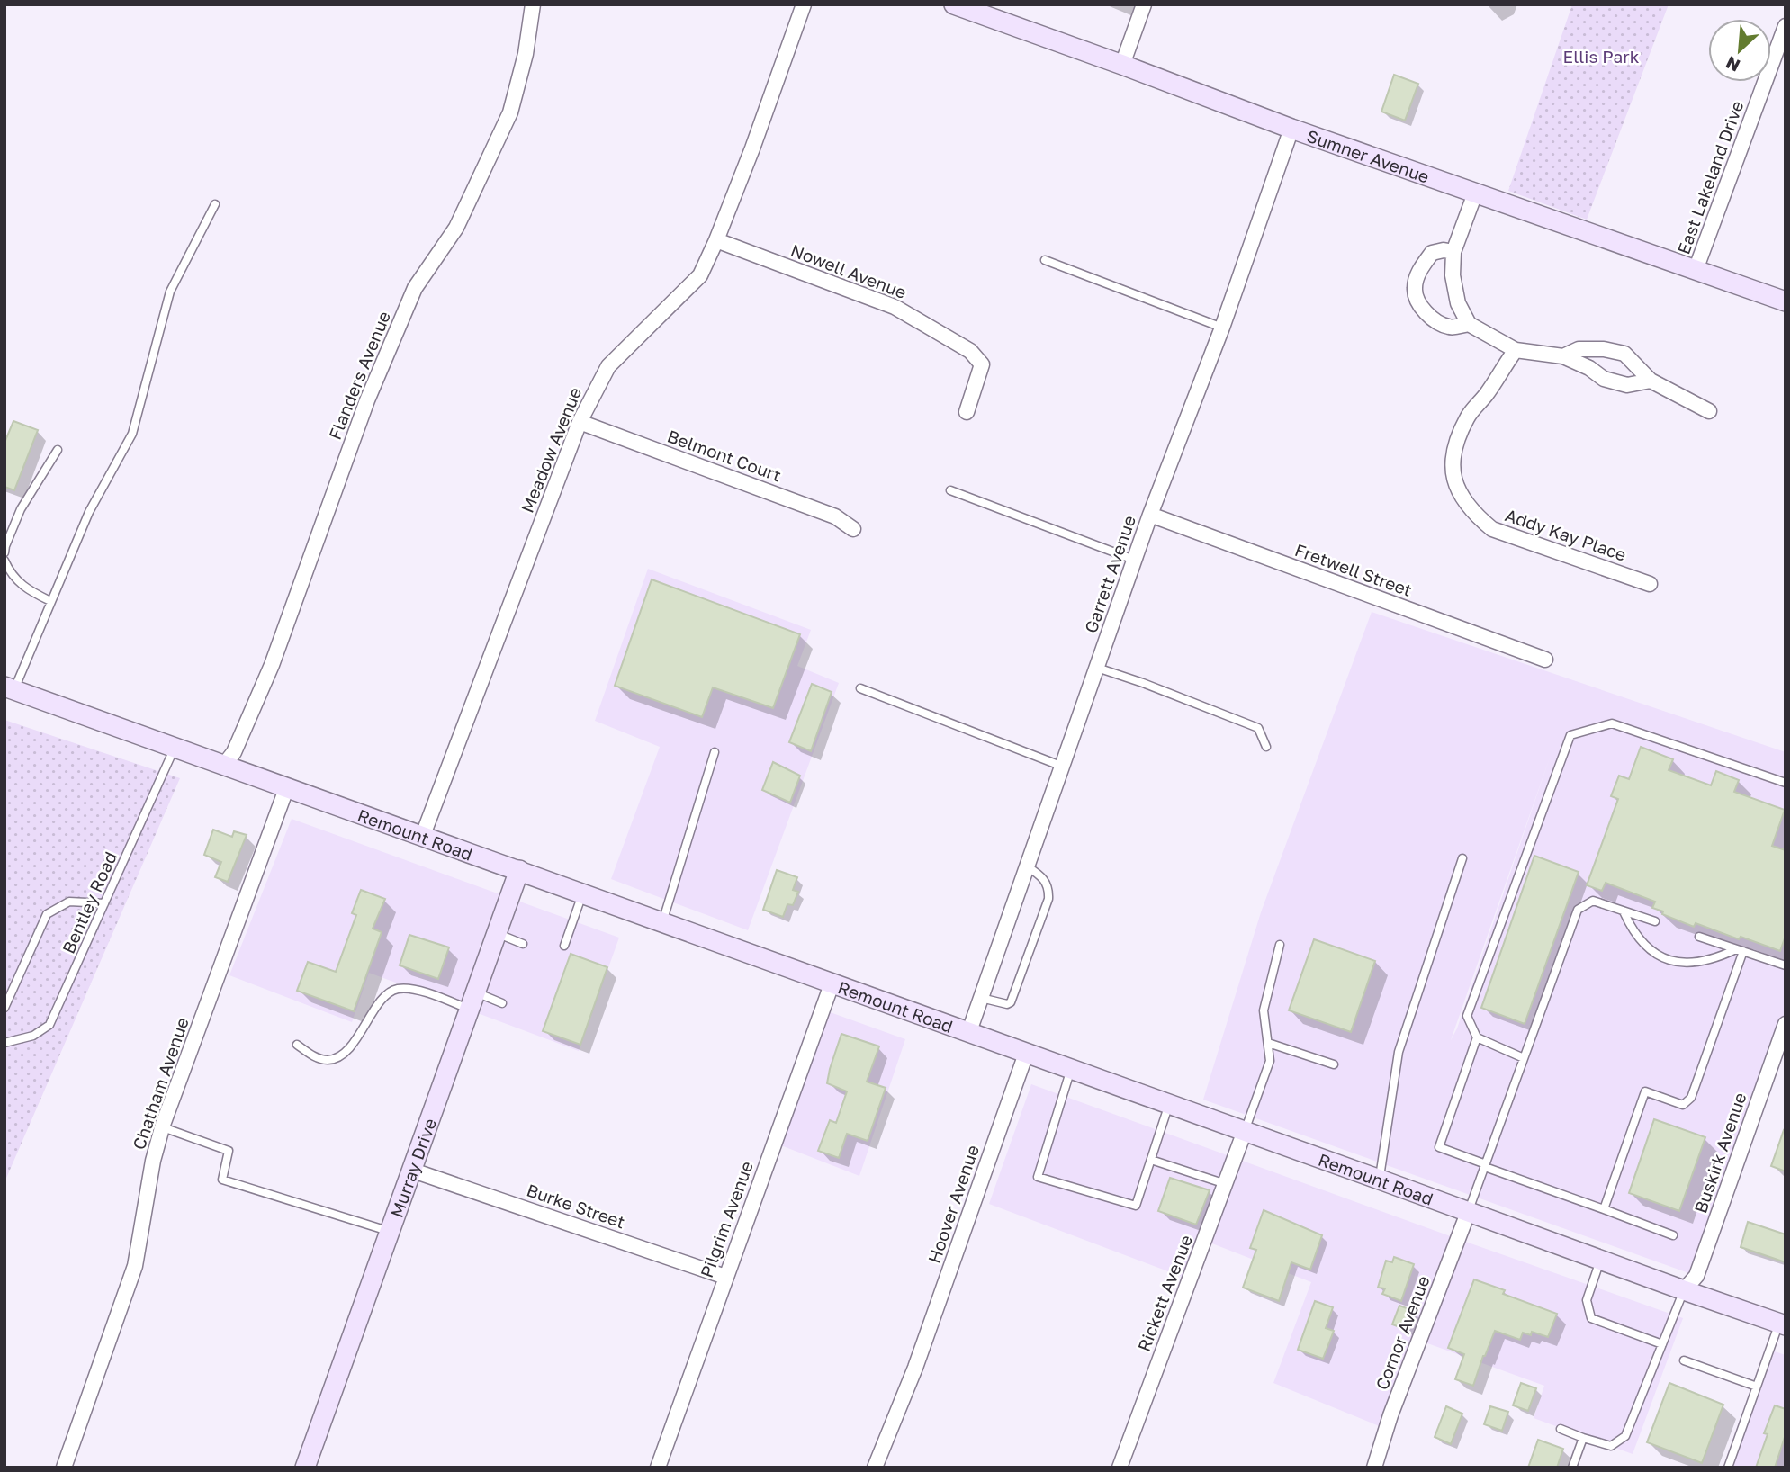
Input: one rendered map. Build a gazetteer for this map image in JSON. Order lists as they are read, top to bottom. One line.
{"streets":{"main road":["Sumner Avenue","Remount Road","Murray Drive"],"street":["East Lakeland Drive","Nowell Avenue","Flanders Avenue","Meadow Avenue","Belmont Court","Addy Kay Place","Fretwell Street","Garrett Avenue","Chatham Avenue","Buskirk Avenue","Hoover Avenue","Burke Street","Pilgrim Avenue","Rickett Avenue","Cornor Avenue"],"lane":["Bentley Road"]},"crossings":[["Sumner Avenue","East Lakeland Drive"],["Sumner Avenue","Garrett Avenue"],["Nowell Avenue","Meadow Avenue"],["Flanders Avenue","Remount Road"],["Meadow Avenue","Belmont Court"],["Meadow Avenue","Remount Road"],["Fretwell Street","Garrett Avenue"],["Garrett Avenue","Remount Road"],["Remount Road","Bentley Road"],["Remount Road","Chatham Avenue"],["Remount Road","Buskirk Avenue"],["Remount Road","Murray Drive"],["Remount Road","Hoover Avenue"],["Remount Road","Pilgrim Avenue"],["Remount Road","Rickett Avenue"],["Remount Road","Cornor Avenue"],["Murray Drive","Burke Street"],["Burke Street","Pilgrim Avenue"]],"parks":["Ellis Park"],"north":"bottom left"}
